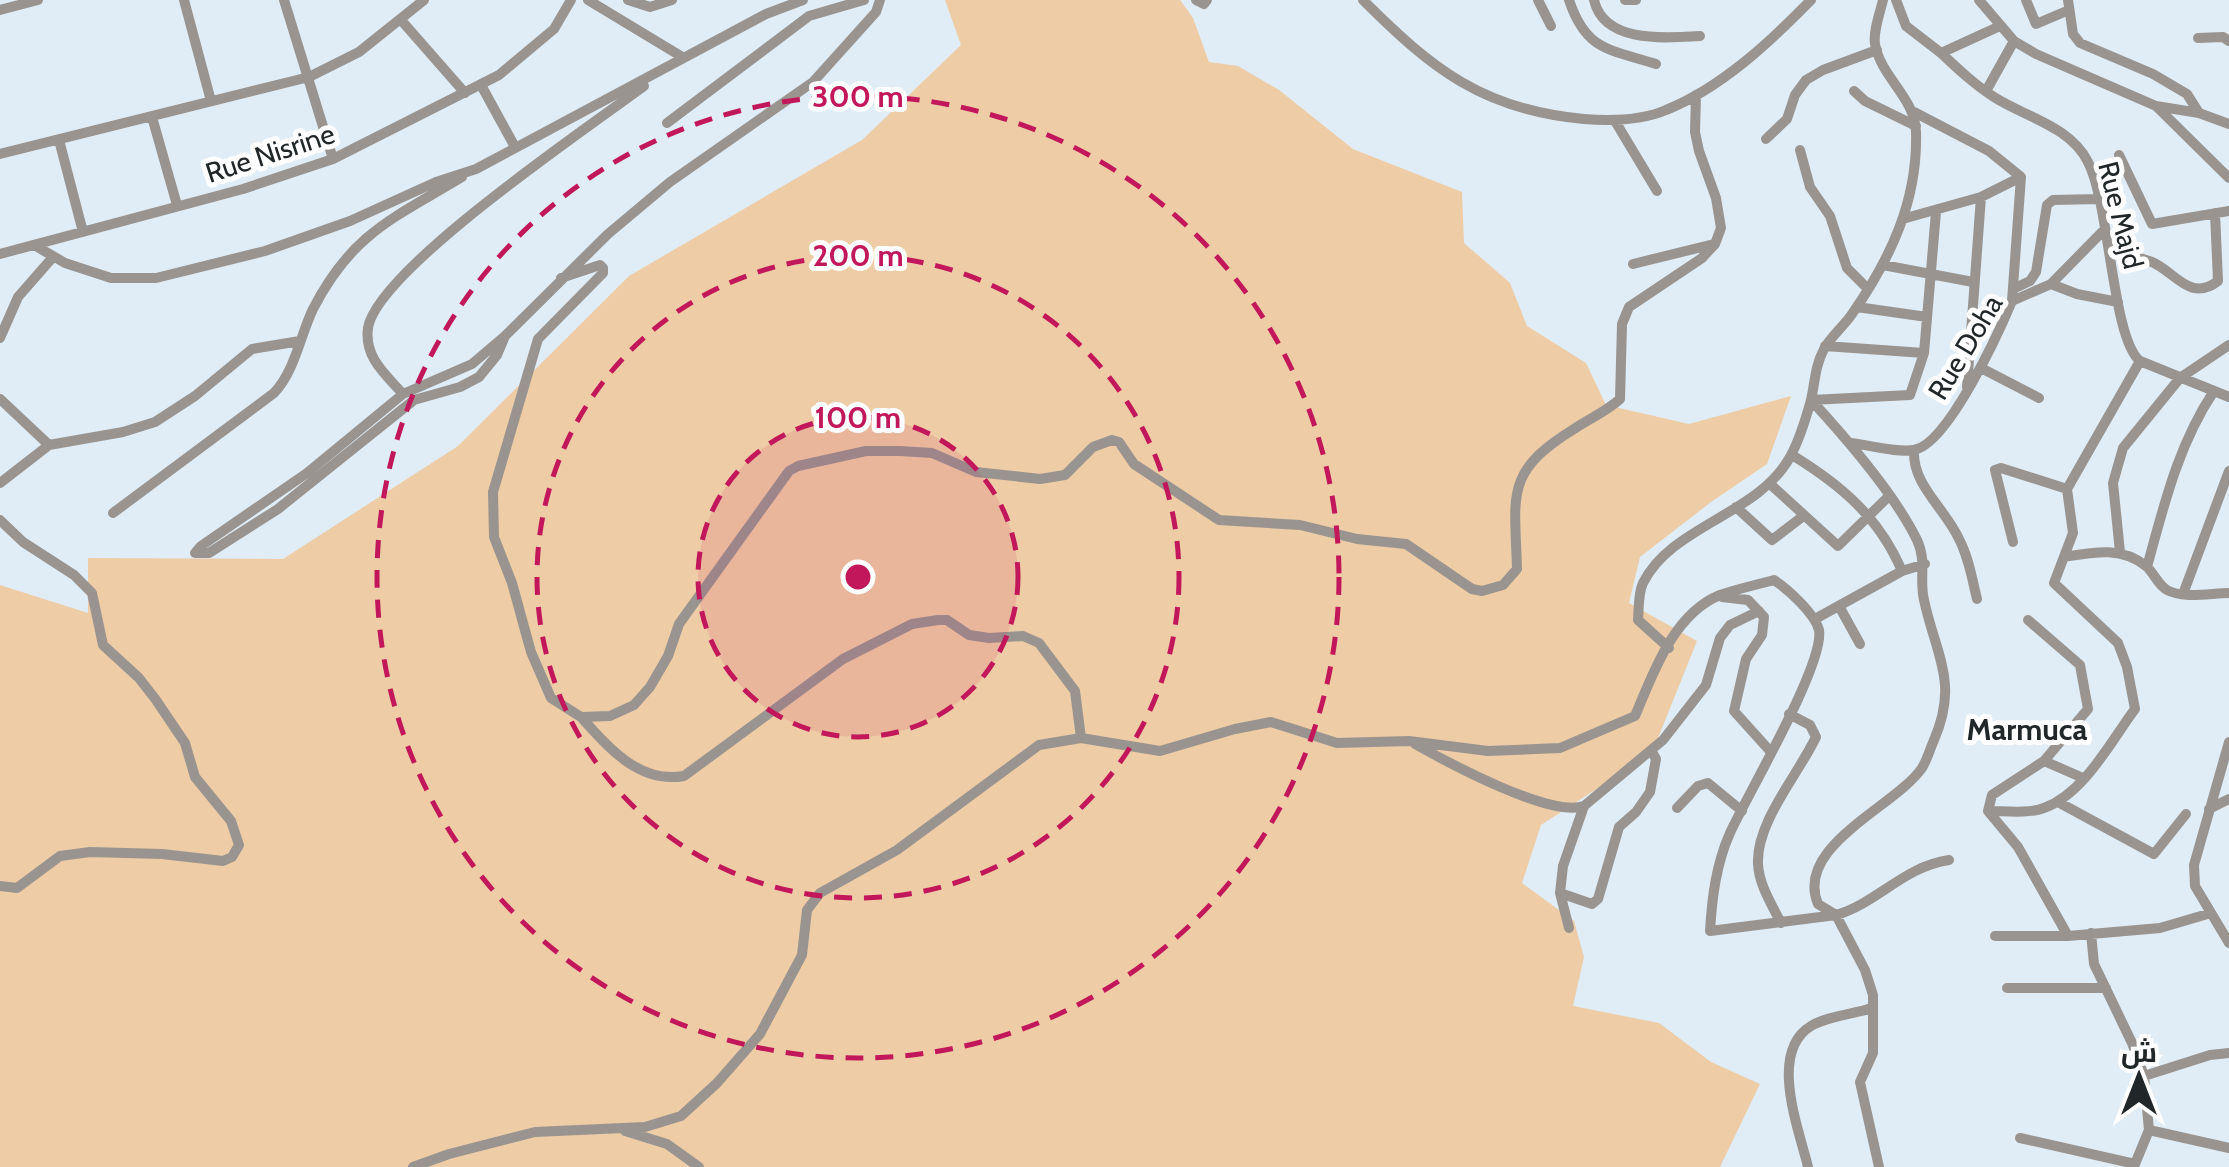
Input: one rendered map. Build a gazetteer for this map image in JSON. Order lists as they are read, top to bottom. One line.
{"streets":{"street":["Rue Nisrine","Rue Majd","Rue Doha"]},"crossings":[["Rue Majd","Rue Doha"]],"districts":["Marmuca"],"north":"top","rings":["300 m","200 m","100 m"]}
